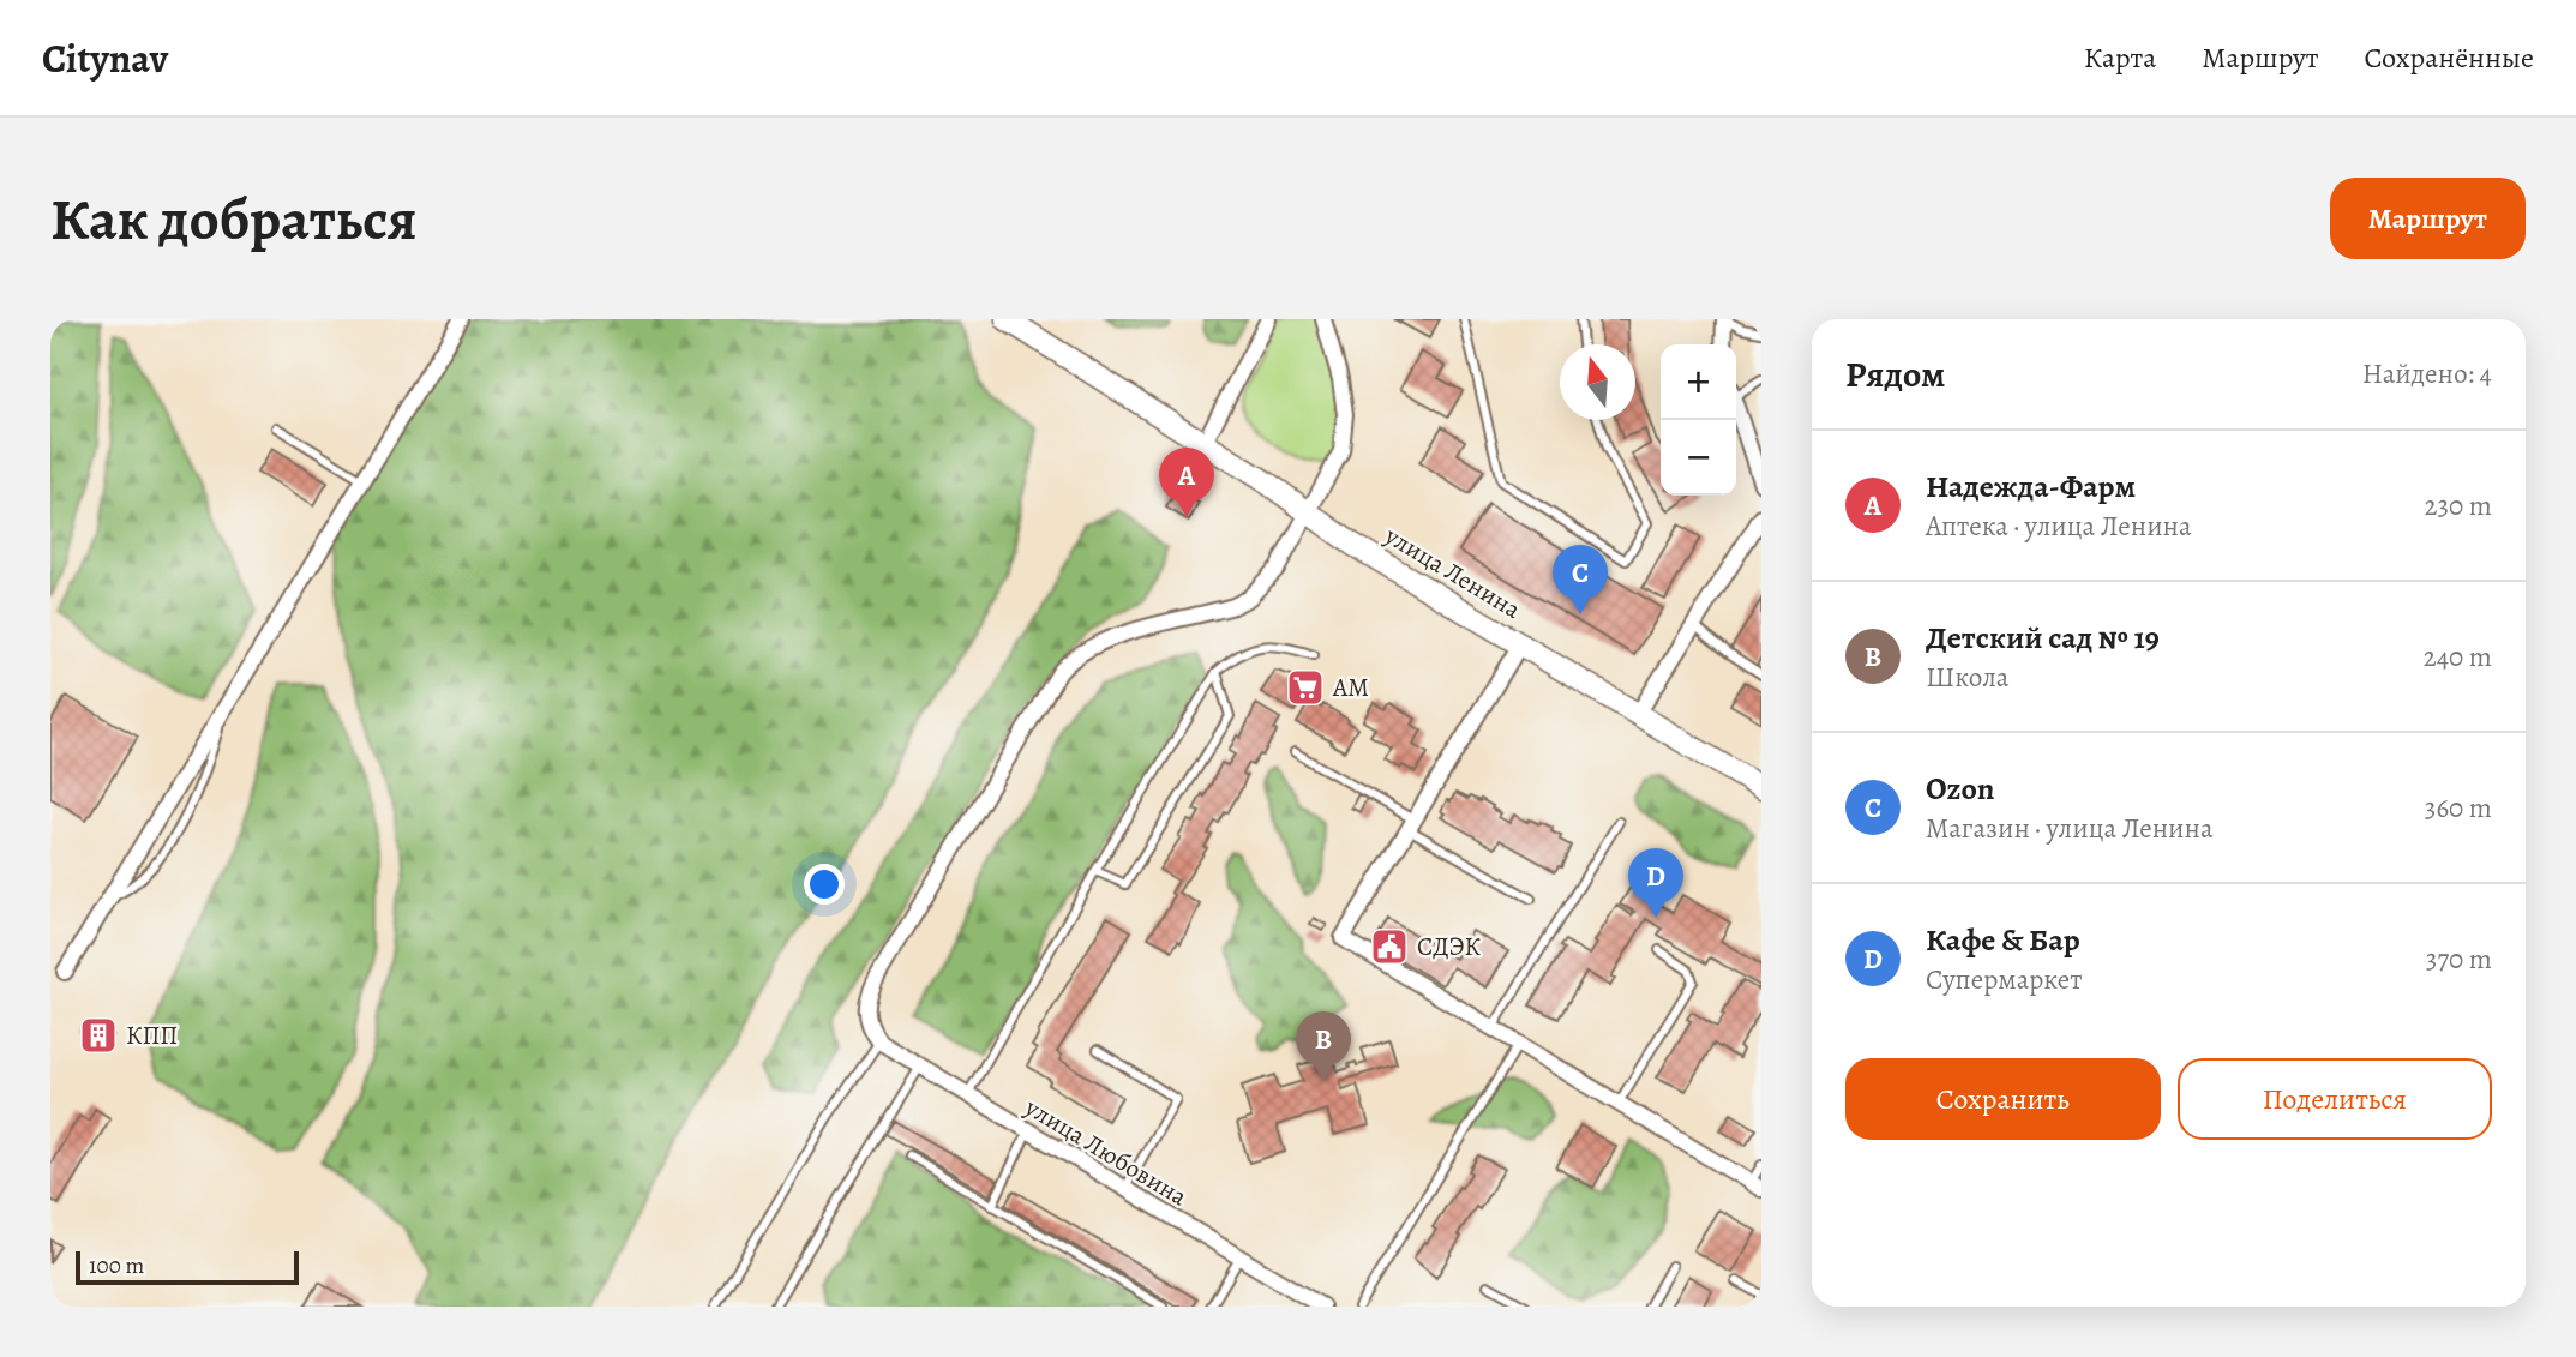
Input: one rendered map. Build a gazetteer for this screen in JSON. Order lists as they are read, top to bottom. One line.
{"streets":{"main road":["улица Ленина"],"street":["улица Любовина"]},"places":{"supermarket":["АМ"],"public building":["СДЭК"],"building":["КПП"]},"scale_bar":"100 m","north":"top","page":{"header":"Citynav","nav":["Карта","Маршрут","Сохранённые"],"buttons":["Маршрут",["Сохранить","Поделиться"]],"title":"Как добраться","heading":["Рядом","Найдено: 4"],"map_buttons":["+","−"],"list":[{"mark":"A","name":"Надежда-Фарм","note":"Аптека · улица Ленина","value":"230 m"},{"mark":"B","name":"Детский сад № 19","note":"Школа","value":"240 m"},{"mark":"C","name":"Ozon","note":"Магазин · улица Ленина","value":"360 m"},{"mark":"D","name":"Кафе & Бар","note":"Супермаркет","value":"370 m"}],"pins":["A","C","D","B"],"scale":"100 m"}}
